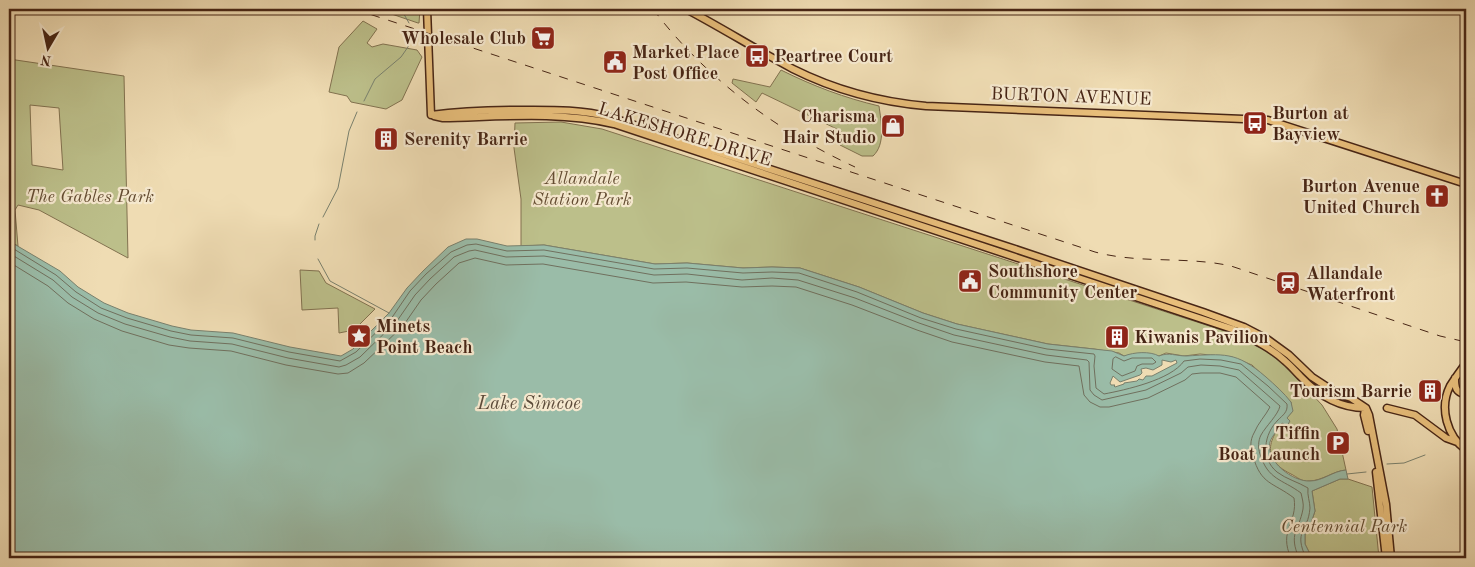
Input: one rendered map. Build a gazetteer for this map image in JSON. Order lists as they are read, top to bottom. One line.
{"streets":{"main road":["BURTON AVENUE","LAKESHORE DRIVE"]},"water":["Lake Simcoe"],"parks":["Allandale Station Park","The Gables Park","Centennial Park"],"places":{"supermarket":["Wholesale Club"],"bus stop":["Peartree Court","Burton at Bayview"],"public building":["Market Place Post Office","Southshore Community Center"],"shop":["Charisma Hair Studio"],"building":["Serenity Barrie","Kiwanis Pavilion","Tourism Barrie"],"church":["Burton Avenue United Church"],"station":["Allandale Waterfront"],"place":["Minets Point Beach"],"parking":["Tiffin Boat Launch"]},"north":"bottom"}
